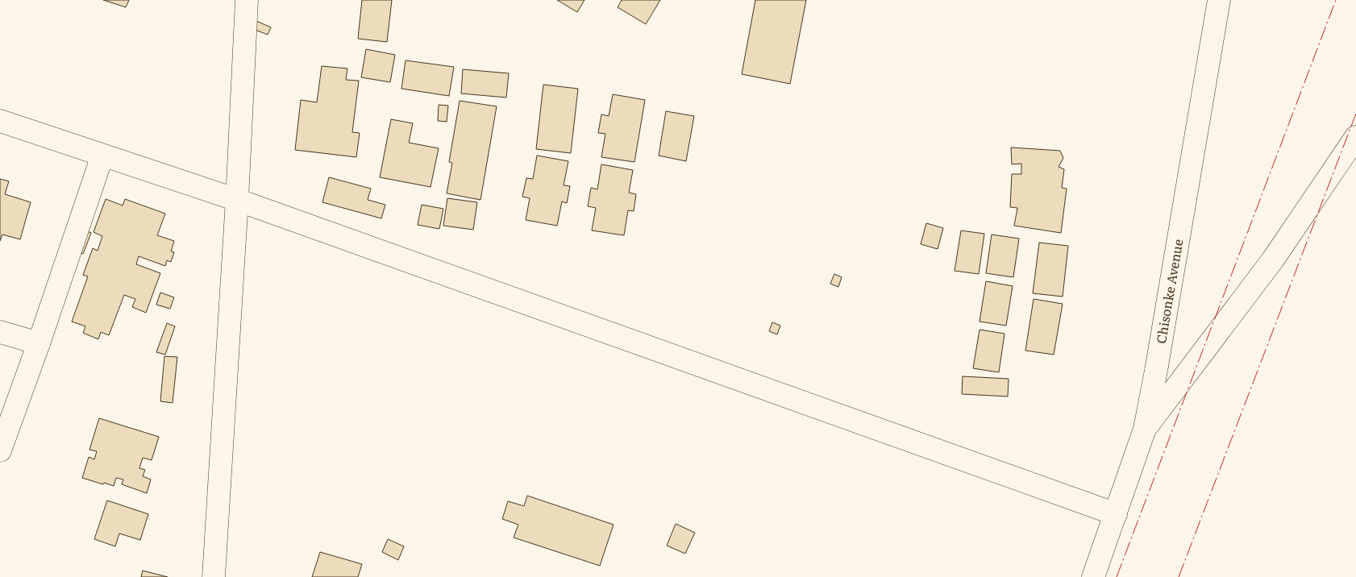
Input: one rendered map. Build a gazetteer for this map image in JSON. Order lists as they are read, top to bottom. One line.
{"streets":{"street":["Chisonke Avenue"]}}
